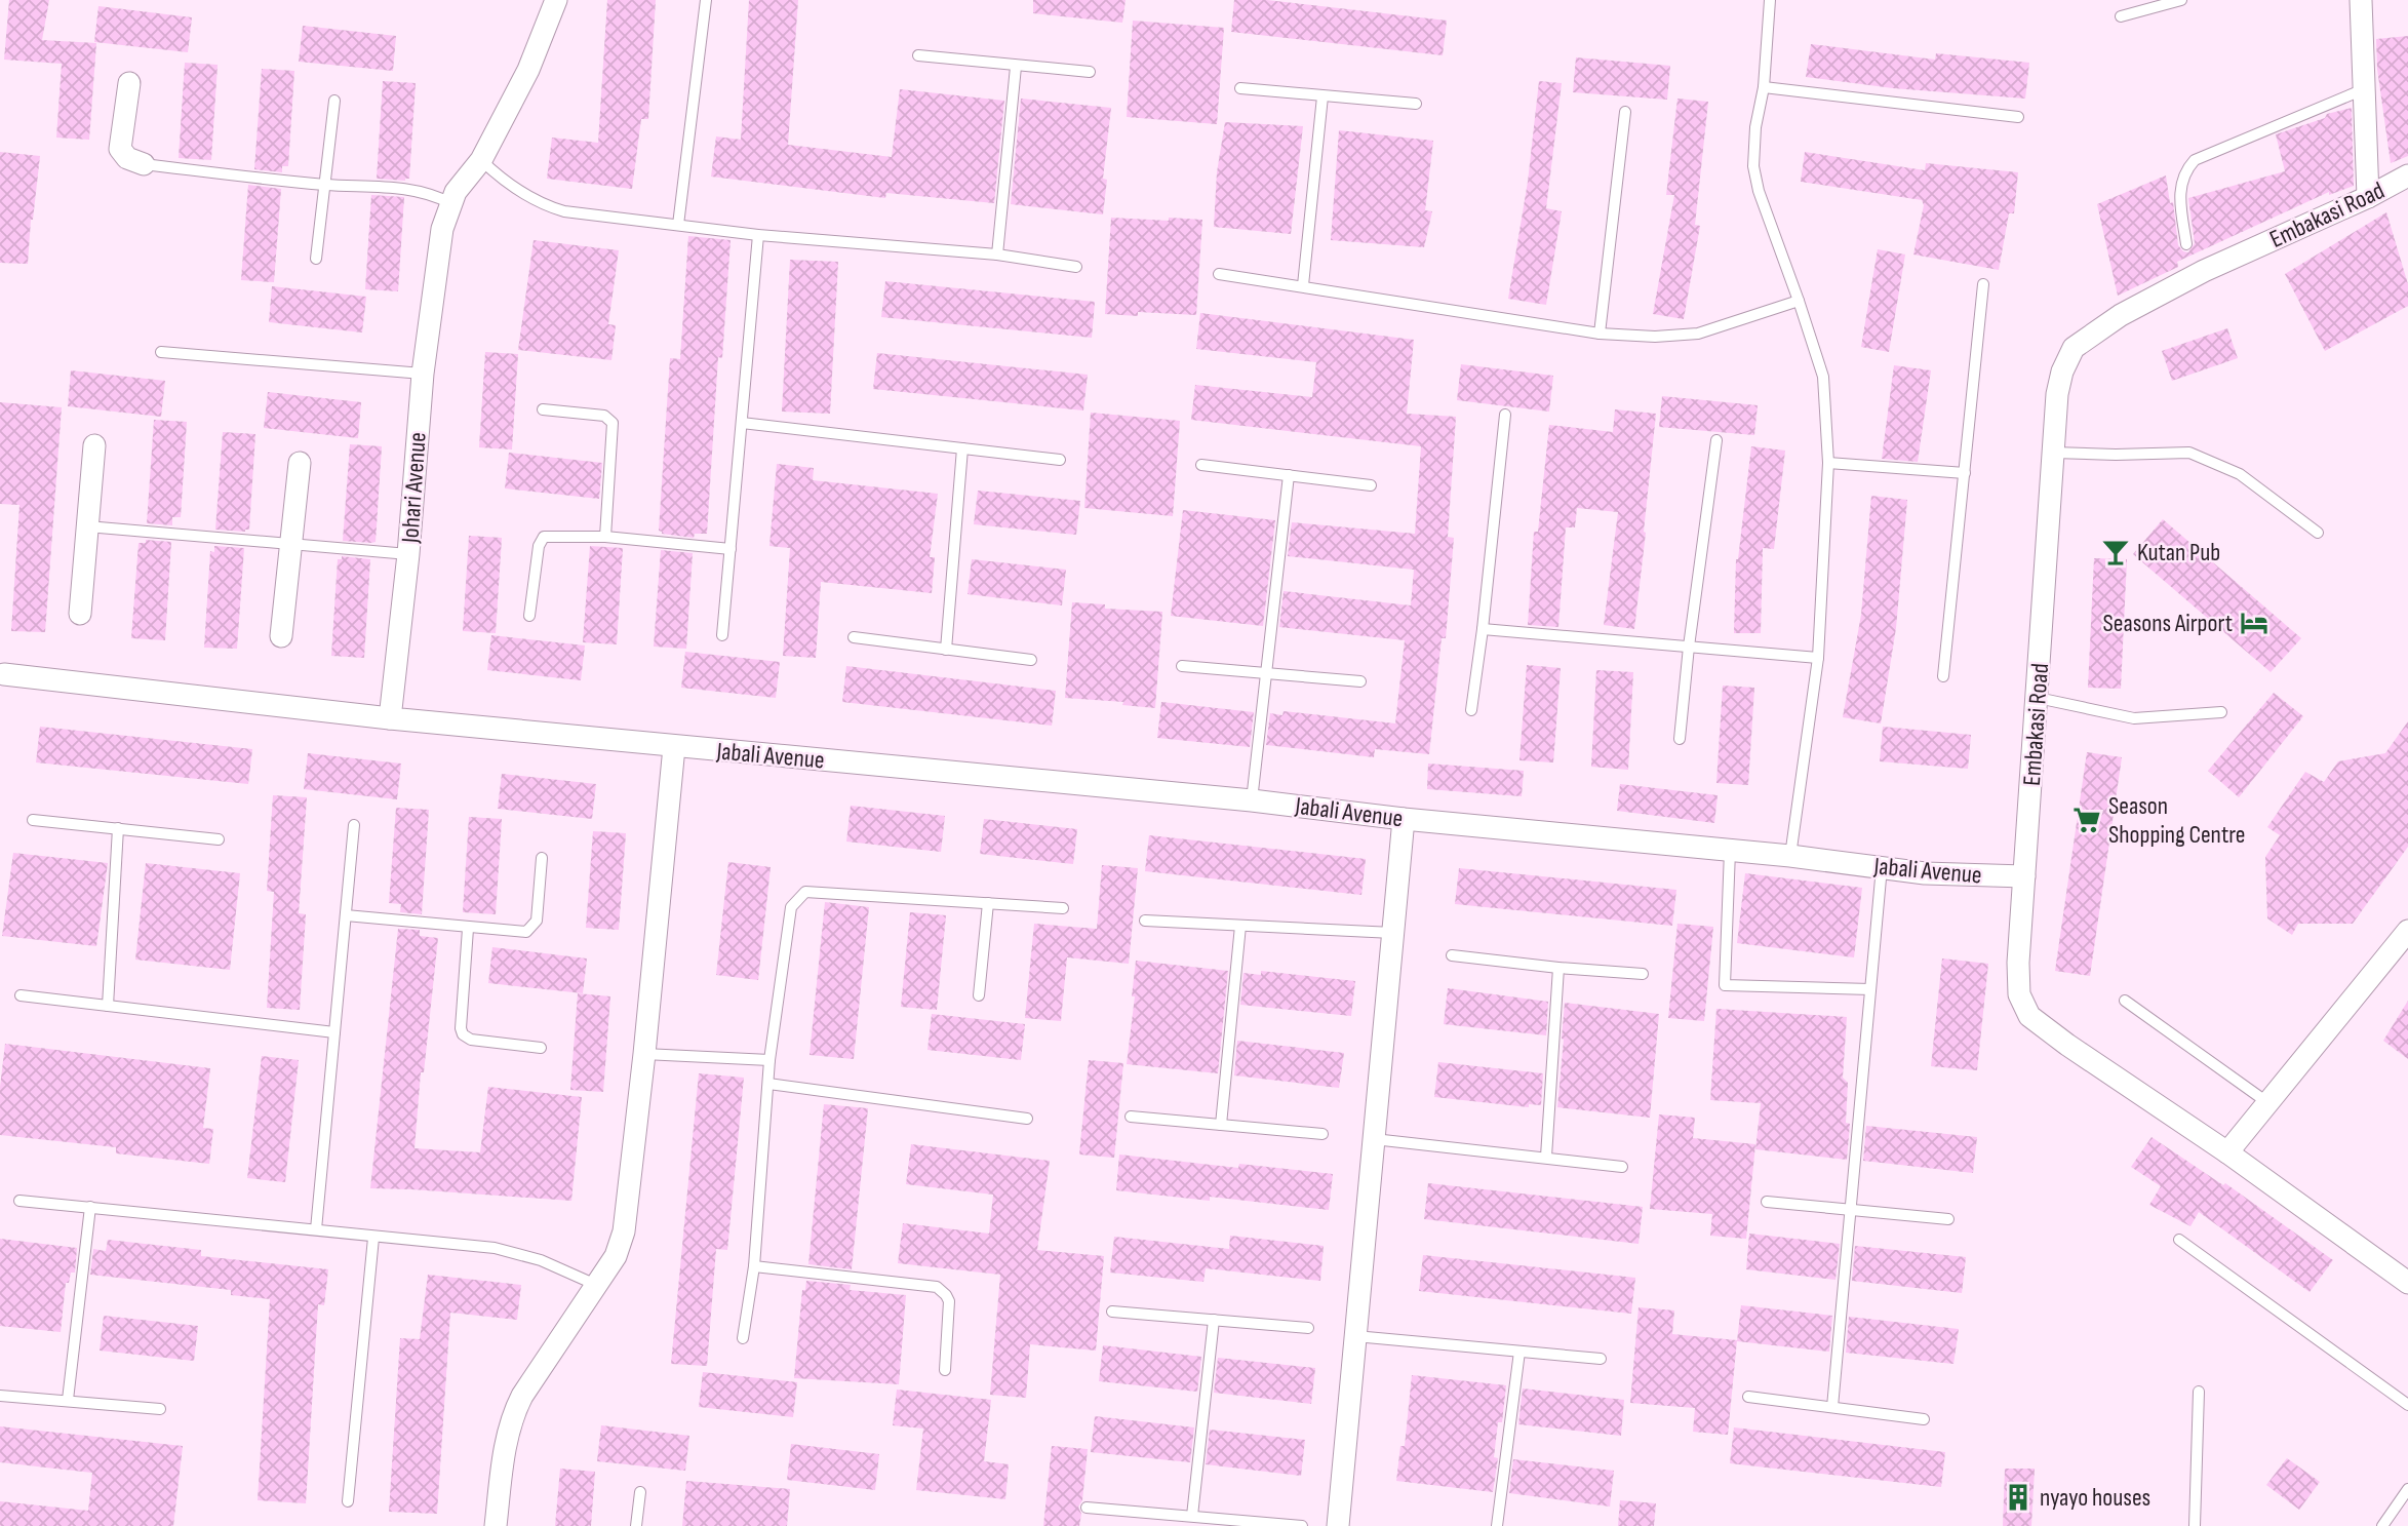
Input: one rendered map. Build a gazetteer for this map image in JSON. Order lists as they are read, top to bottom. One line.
{"streets":{"street":["Embakasi Road","Johari Avenue","Jabali Avenue"]},"crossings":[["Embakasi Road","Jabali Avenue"]],"places":{"bar":["Kutan Pub"],"hotel":["Seasons Airport"],"supermarket":["Season Shopping Centre"],"building":["nyayo houses"]}}
